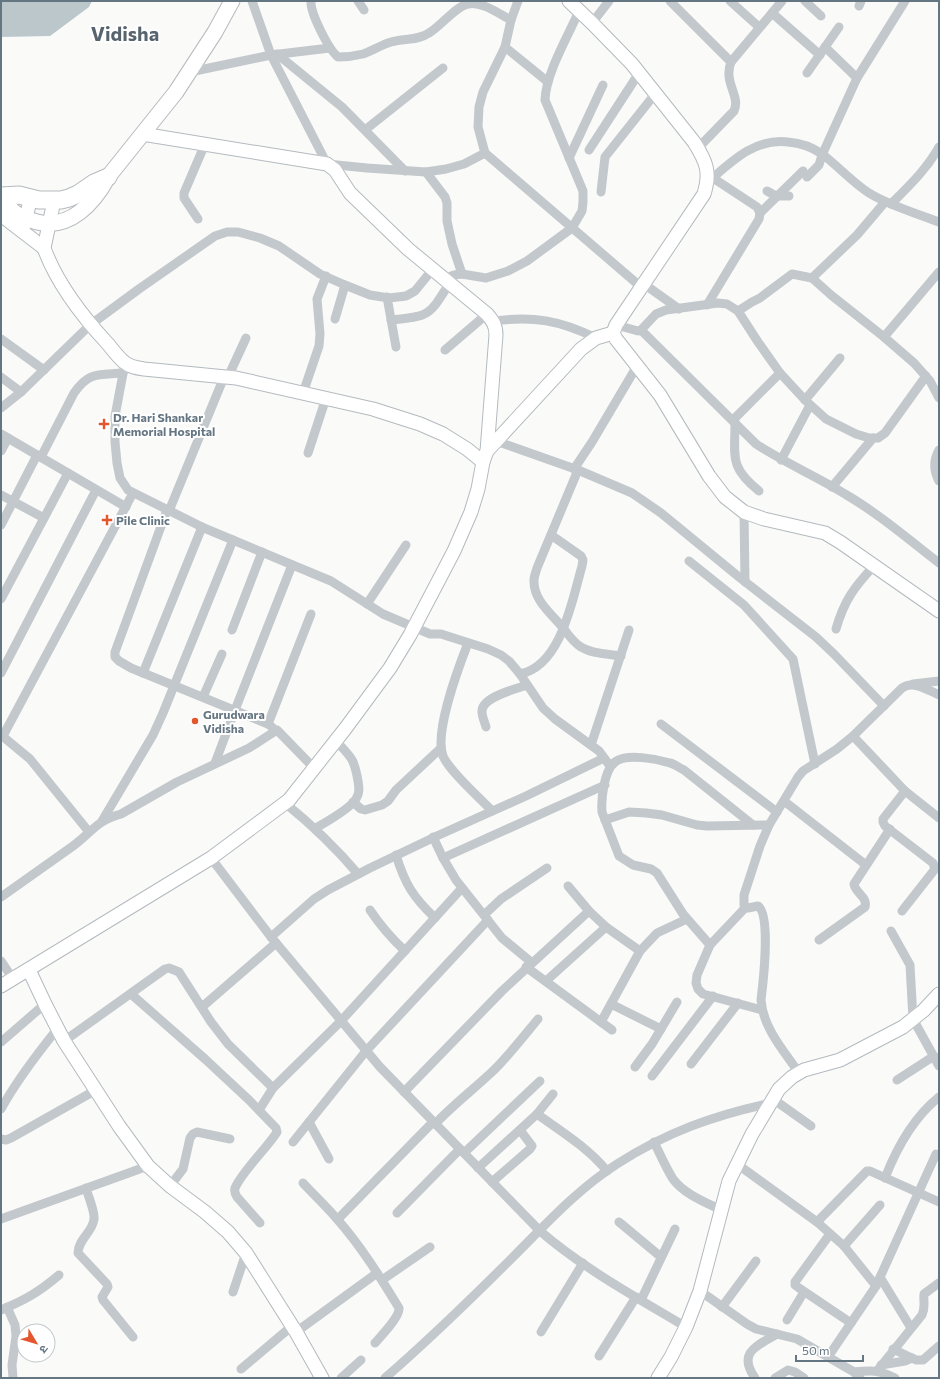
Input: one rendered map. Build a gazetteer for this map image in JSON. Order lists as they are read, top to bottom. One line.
{"districts":["Vidisha"],"places":{"health":["Dr. Hari Shankar Memorial Hospital","Pile Clinic"],"other":["Gurudwara Vidisha"]},"scale_bar":"50 m","north":"bottom right"}
